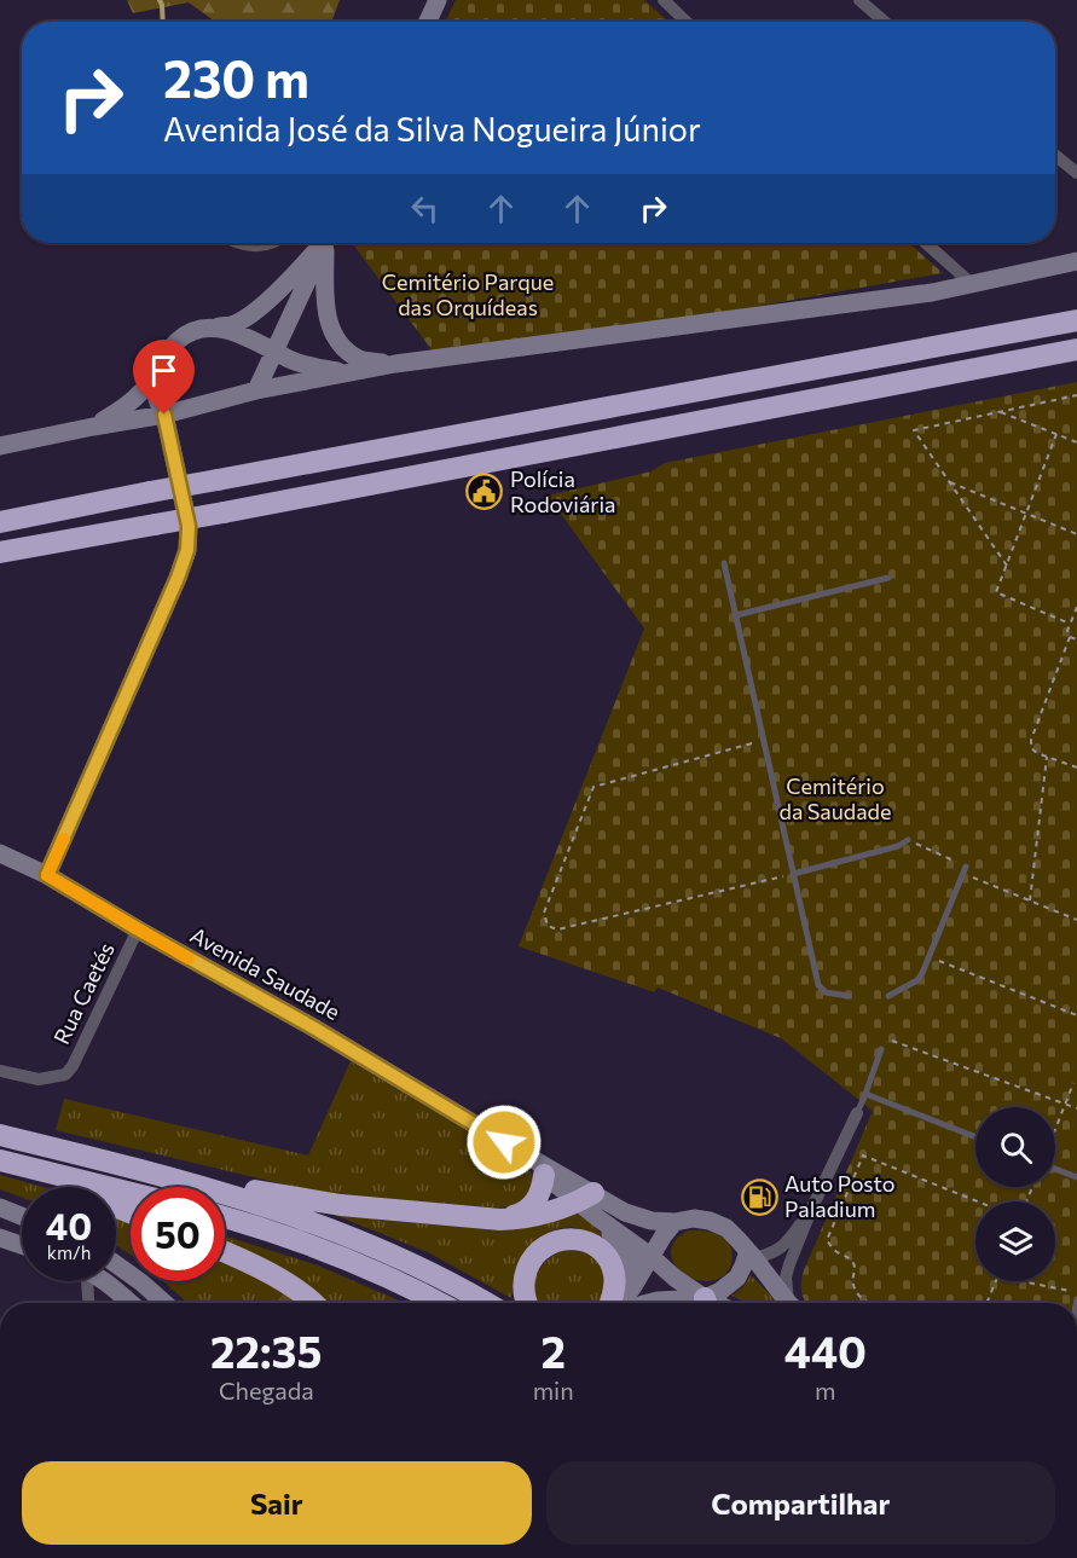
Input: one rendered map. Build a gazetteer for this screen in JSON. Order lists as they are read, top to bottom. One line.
{"streets":{"street":["Avenida Saudade","Rua Caetés"]},"crossings":[["Avenida Saudade","Rua Caetés"]],"parks":["Cemitério Parque das Orquídeas","Cemitério da Saudade"],"places":{"public building":["Polícia Rodoviária"],"fuel station":["Auto Posto Paladium"]},"page":{"turn":["230 m","Avenida José da Silva Nogueira Júnior"],"speed":"40 km/h","limit":"50","eta":["22:35","Chegada","2","min","440","m"],"buttons":["Sair","Compartilhar"]}}
